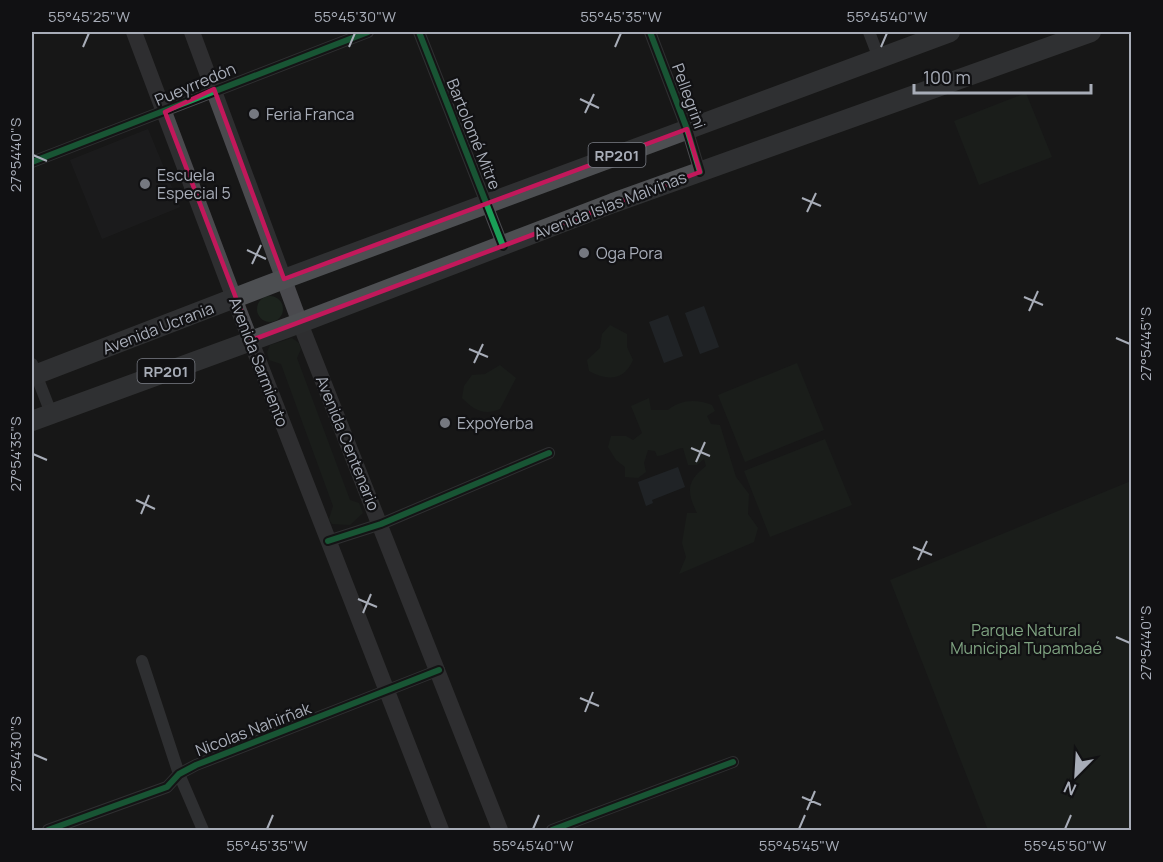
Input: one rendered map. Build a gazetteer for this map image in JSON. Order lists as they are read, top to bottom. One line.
{"streets":{"main road":["RP201","Avenida Islas Malvinas","Avenida Ucrania","Avenida Sarmiento","Avenida Centenario"],"street":["Pueyrredón","Pellegrini","Bartolomé Mitre","Nicolas Nahirñak"]},"crossings":[["Pueyrredón","Avenida Sarmiento"],["Pellegrini","RP201"],["Pellegrini","Avenida Islas Malvinas"],["Bartolomé Mitre","RP201"],["Bartolomé Mitre","Avenida Islas Malvinas"],["RP201","Avenida Islas Malvinas"],["RP201","Avenida Ucrania"],["RP201","Avenida Sarmiento"],["RP201","Avenida Centenario"],["Avenida Islas Malvinas","Avenida Centenario"],["Avenida Ucrania","Avenida Sarmiento"],["Avenida Sarmiento","Nicolas Nahirñak"],["Avenida Centenario","Nicolas Nahirñak"]],"parks":["Parque Natural Municipal Tupambaé"],"places":["Feria Franca","Escuela Especial 5","Oga Pora","ExpoYerba"],"scale_bar":"100 m","north":"bottom left","coordinates":["55°45'25\"W","55°45'30\"W","55°45'35\"W","55°45'40\"W","27°54'40\"S","27°54'45\"S","27°54'35\"S","27°54'30\"S","55°45'45\"W","55°45'50\"W"]}
